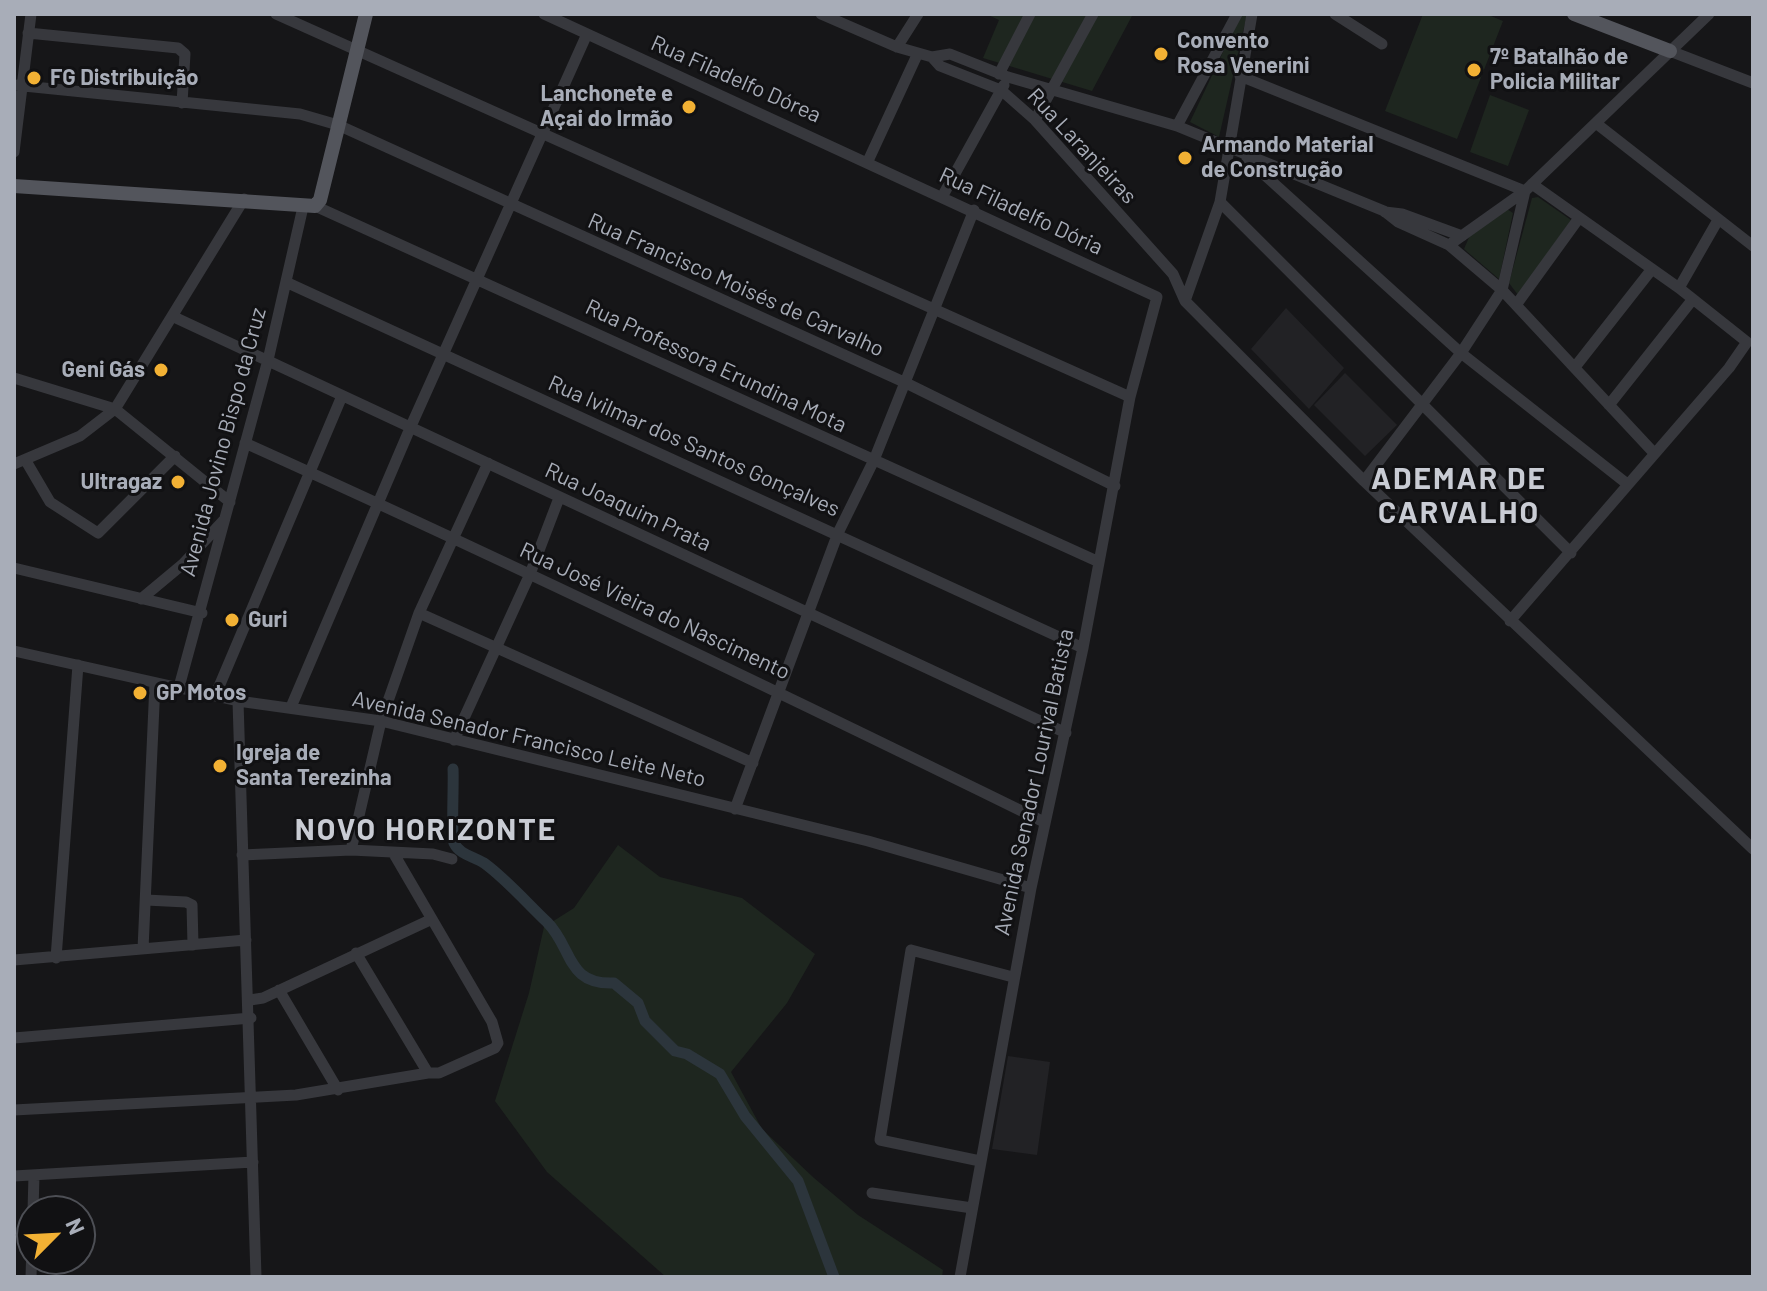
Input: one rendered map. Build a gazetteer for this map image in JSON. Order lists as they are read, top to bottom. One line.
{"streets":{"main road":["Avenida Jovino Bispo da Cruz"],"street":["Rua Filadelfo Dórea","Rua Laranjeiras","Rua Filadelfo Dória","Rua Francisco Moisés de Carvalho","Rua Professora Erundina Mota","Rua Ivilmar dos Santos Gonçalves","Rua Joaquim Prata","Rua José Vieira do Nascimento","Avenida Senador Francisco Leite Neto","Avenida Senador Lourival Batista"]},"crossings":[["Rua Filadelfo Dórea","Rua Filadelfo Dória"],["Rua Filadelfo Dória","Avenida Senador Lourival Batista"],["Rua Francisco Moisés de Carvalho","Avenida Jovino Bispo da Cruz"],["Rua Francisco Moisés de Carvalho","Avenida Senador Lourival Batista"],["Rua Professora Erundina Mota","Avenida Jovino Bispo da Cruz"],["Rua Professora Erundina Mota","Avenida Senador Lourival Batista"],["Avenida Jovino Bispo da Cruz","Rua Ivilmar dos Santos Gonçalves"],["Avenida Jovino Bispo da Cruz","Rua Joaquim Prata"],["Avenida Jovino Bispo da Cruz","Rua José Vieira do Nascimento"],["Avenida Jovino Bispo da Cruz","Avenida Senador Francisco Leite Neto"],["Rua Ivilmar dos Santos Gonçalves","Avenida Senador Lourival Batista"],["Rua Joaquim Prata","Avenida Senador Lourival Batista"],["Rua José Vieira do Nascimento","Avenida Senador Lourival Batista"],["Avenida Senador Francisco Leite Neto","Avenida Senador Lourival Batista"]],"districts":["ADEMAR DE CARVALHO","NOVO HORIZONTE"],"places":["Convento Rosa Venerini","7º Batalhão de Policia Militar","FG Distribuição","Lanchonete e Açai do Irmão","Armando Material de Construção","Geni Gás","Ultragaz","Guri","GP Motos","Igreja de Santa Terezinha"],"north":"top right"}
